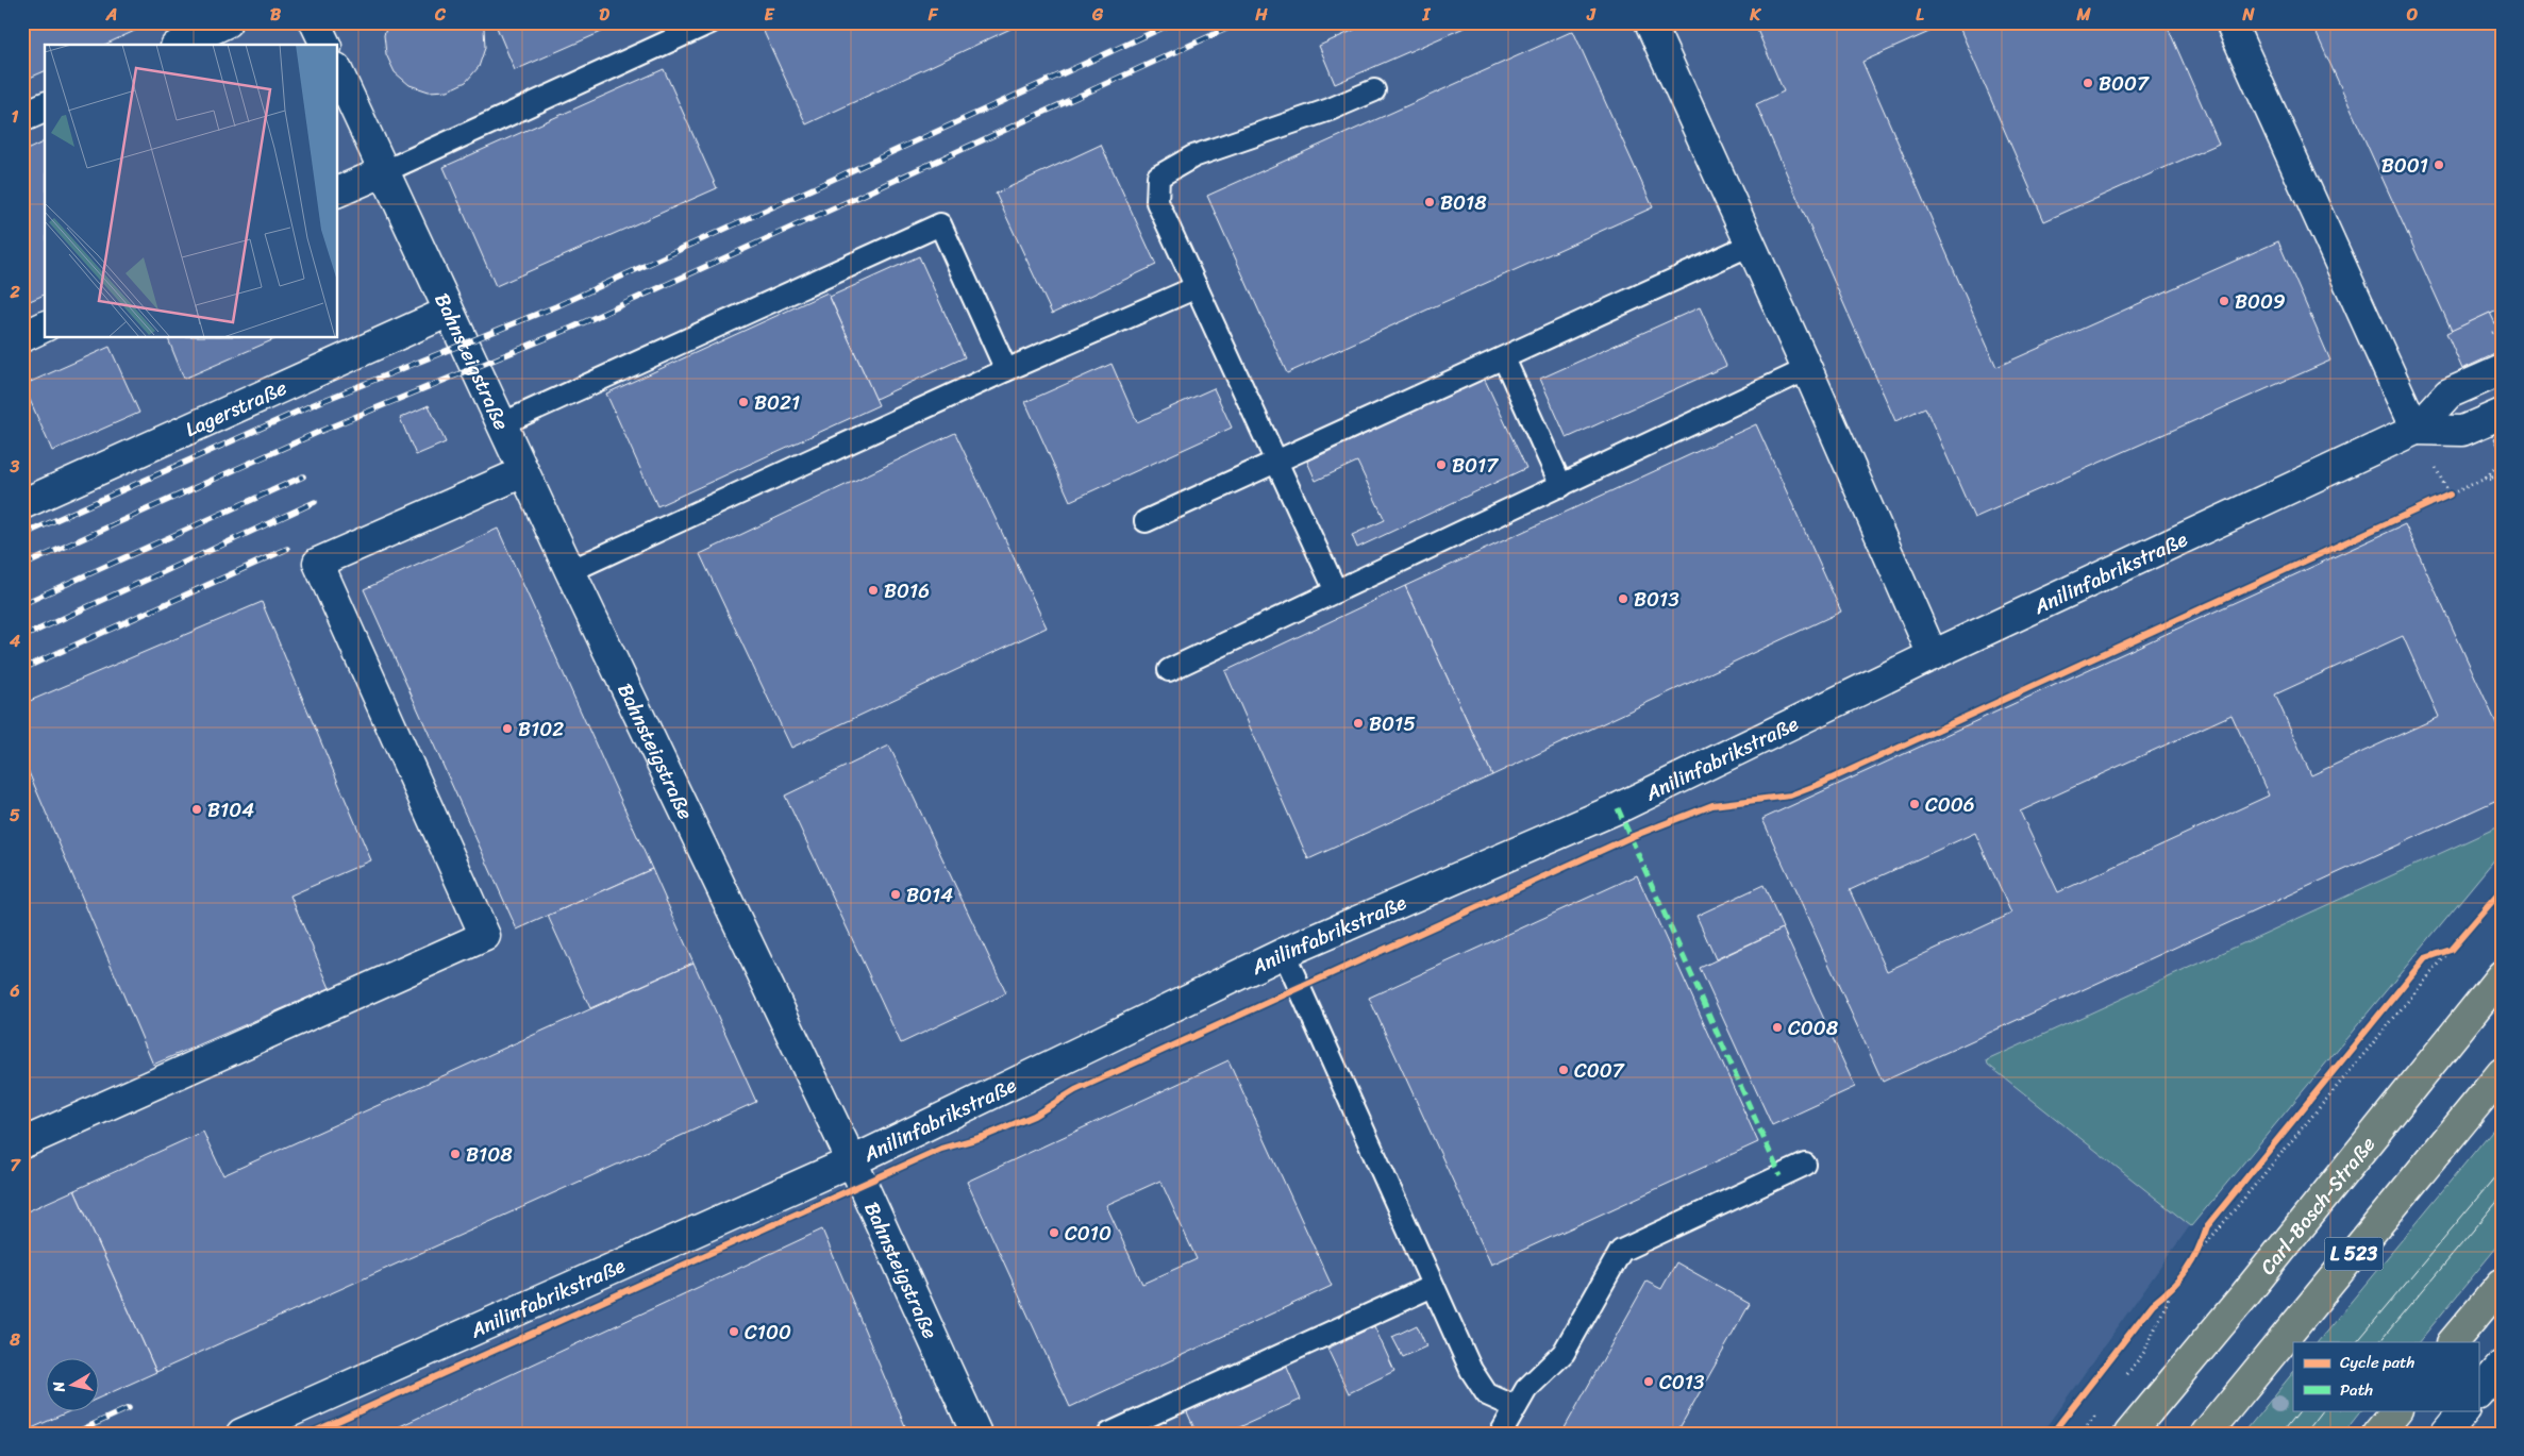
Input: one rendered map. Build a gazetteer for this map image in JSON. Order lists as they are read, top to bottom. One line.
{"streets":{"main road":["Carl-Bosch-Straße","L 523"],"street":["Bahnsteigstraße","Lagerstraße","Anilinfabrikstraße"]},"crossings":[["Bahnsteigstraße","Lagerstraße"],["Bahnsteigstraße","Anilinfabrikstraße"]],"places":["B007","B001","B018","B009","B021","B017","B016","B013","B015","B102","C006","B104","B014","C008","C007","B108","C010","C100","C013"],"legend":["Cycle path","Path"],"north":"left","grid":{"columns":["A","B","C","D","E","F","G","H","I","J","K","L","M","N","O"],"rows":["1","2","3","4","5","6","7","8"]}}
